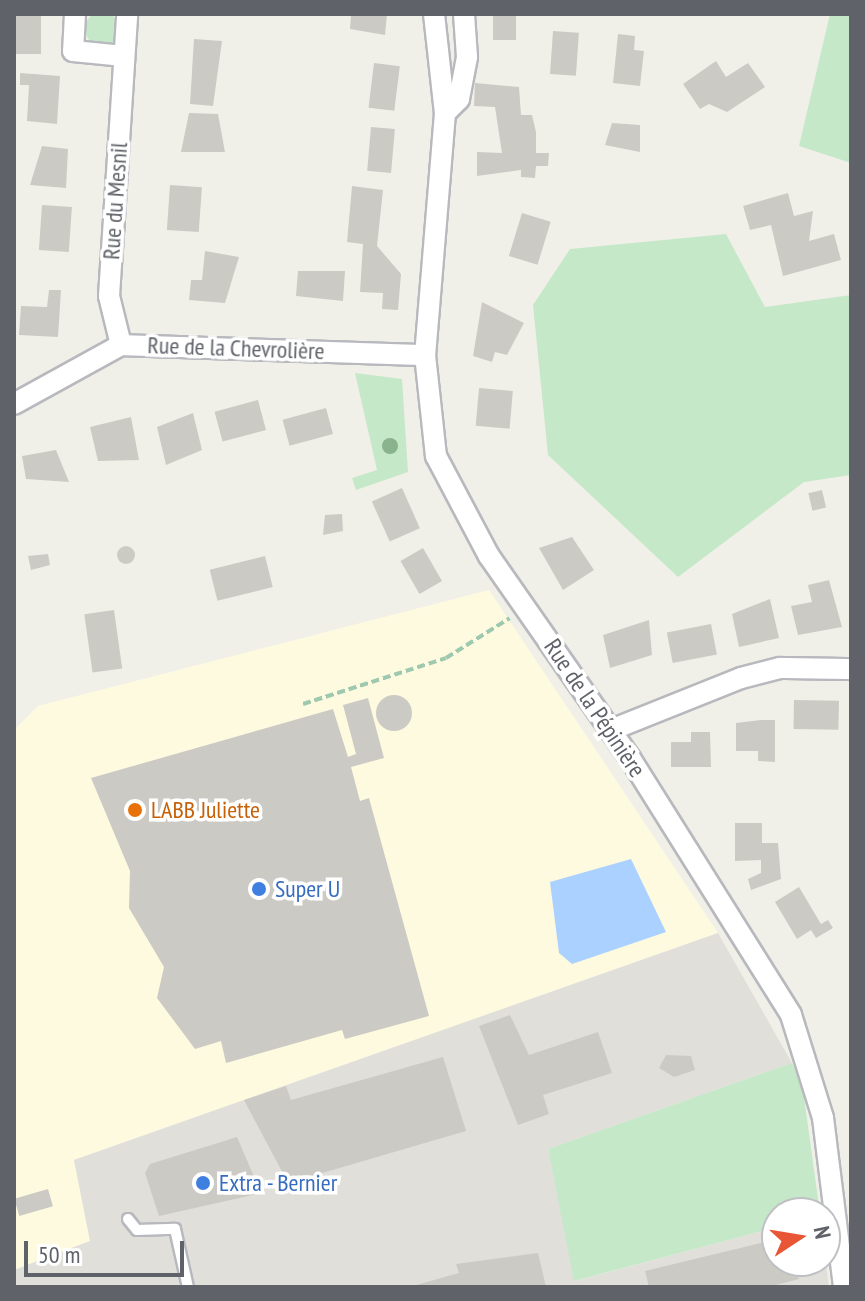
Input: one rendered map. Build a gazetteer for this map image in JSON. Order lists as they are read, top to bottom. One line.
{"streets":{"street":["Rue du Mesnil","Rue de la Chevrolière","Rue de la Pépinière"]},"crossings":[["Rue du Mesnil","Rue de la Chevrolière"],["Rue de la Chevrolière","Rue de la Pépinière"]],"places":["LABB Juliette","Super U","Extra - Bernier"],"scale_bar":"50 m","north":"right"}
